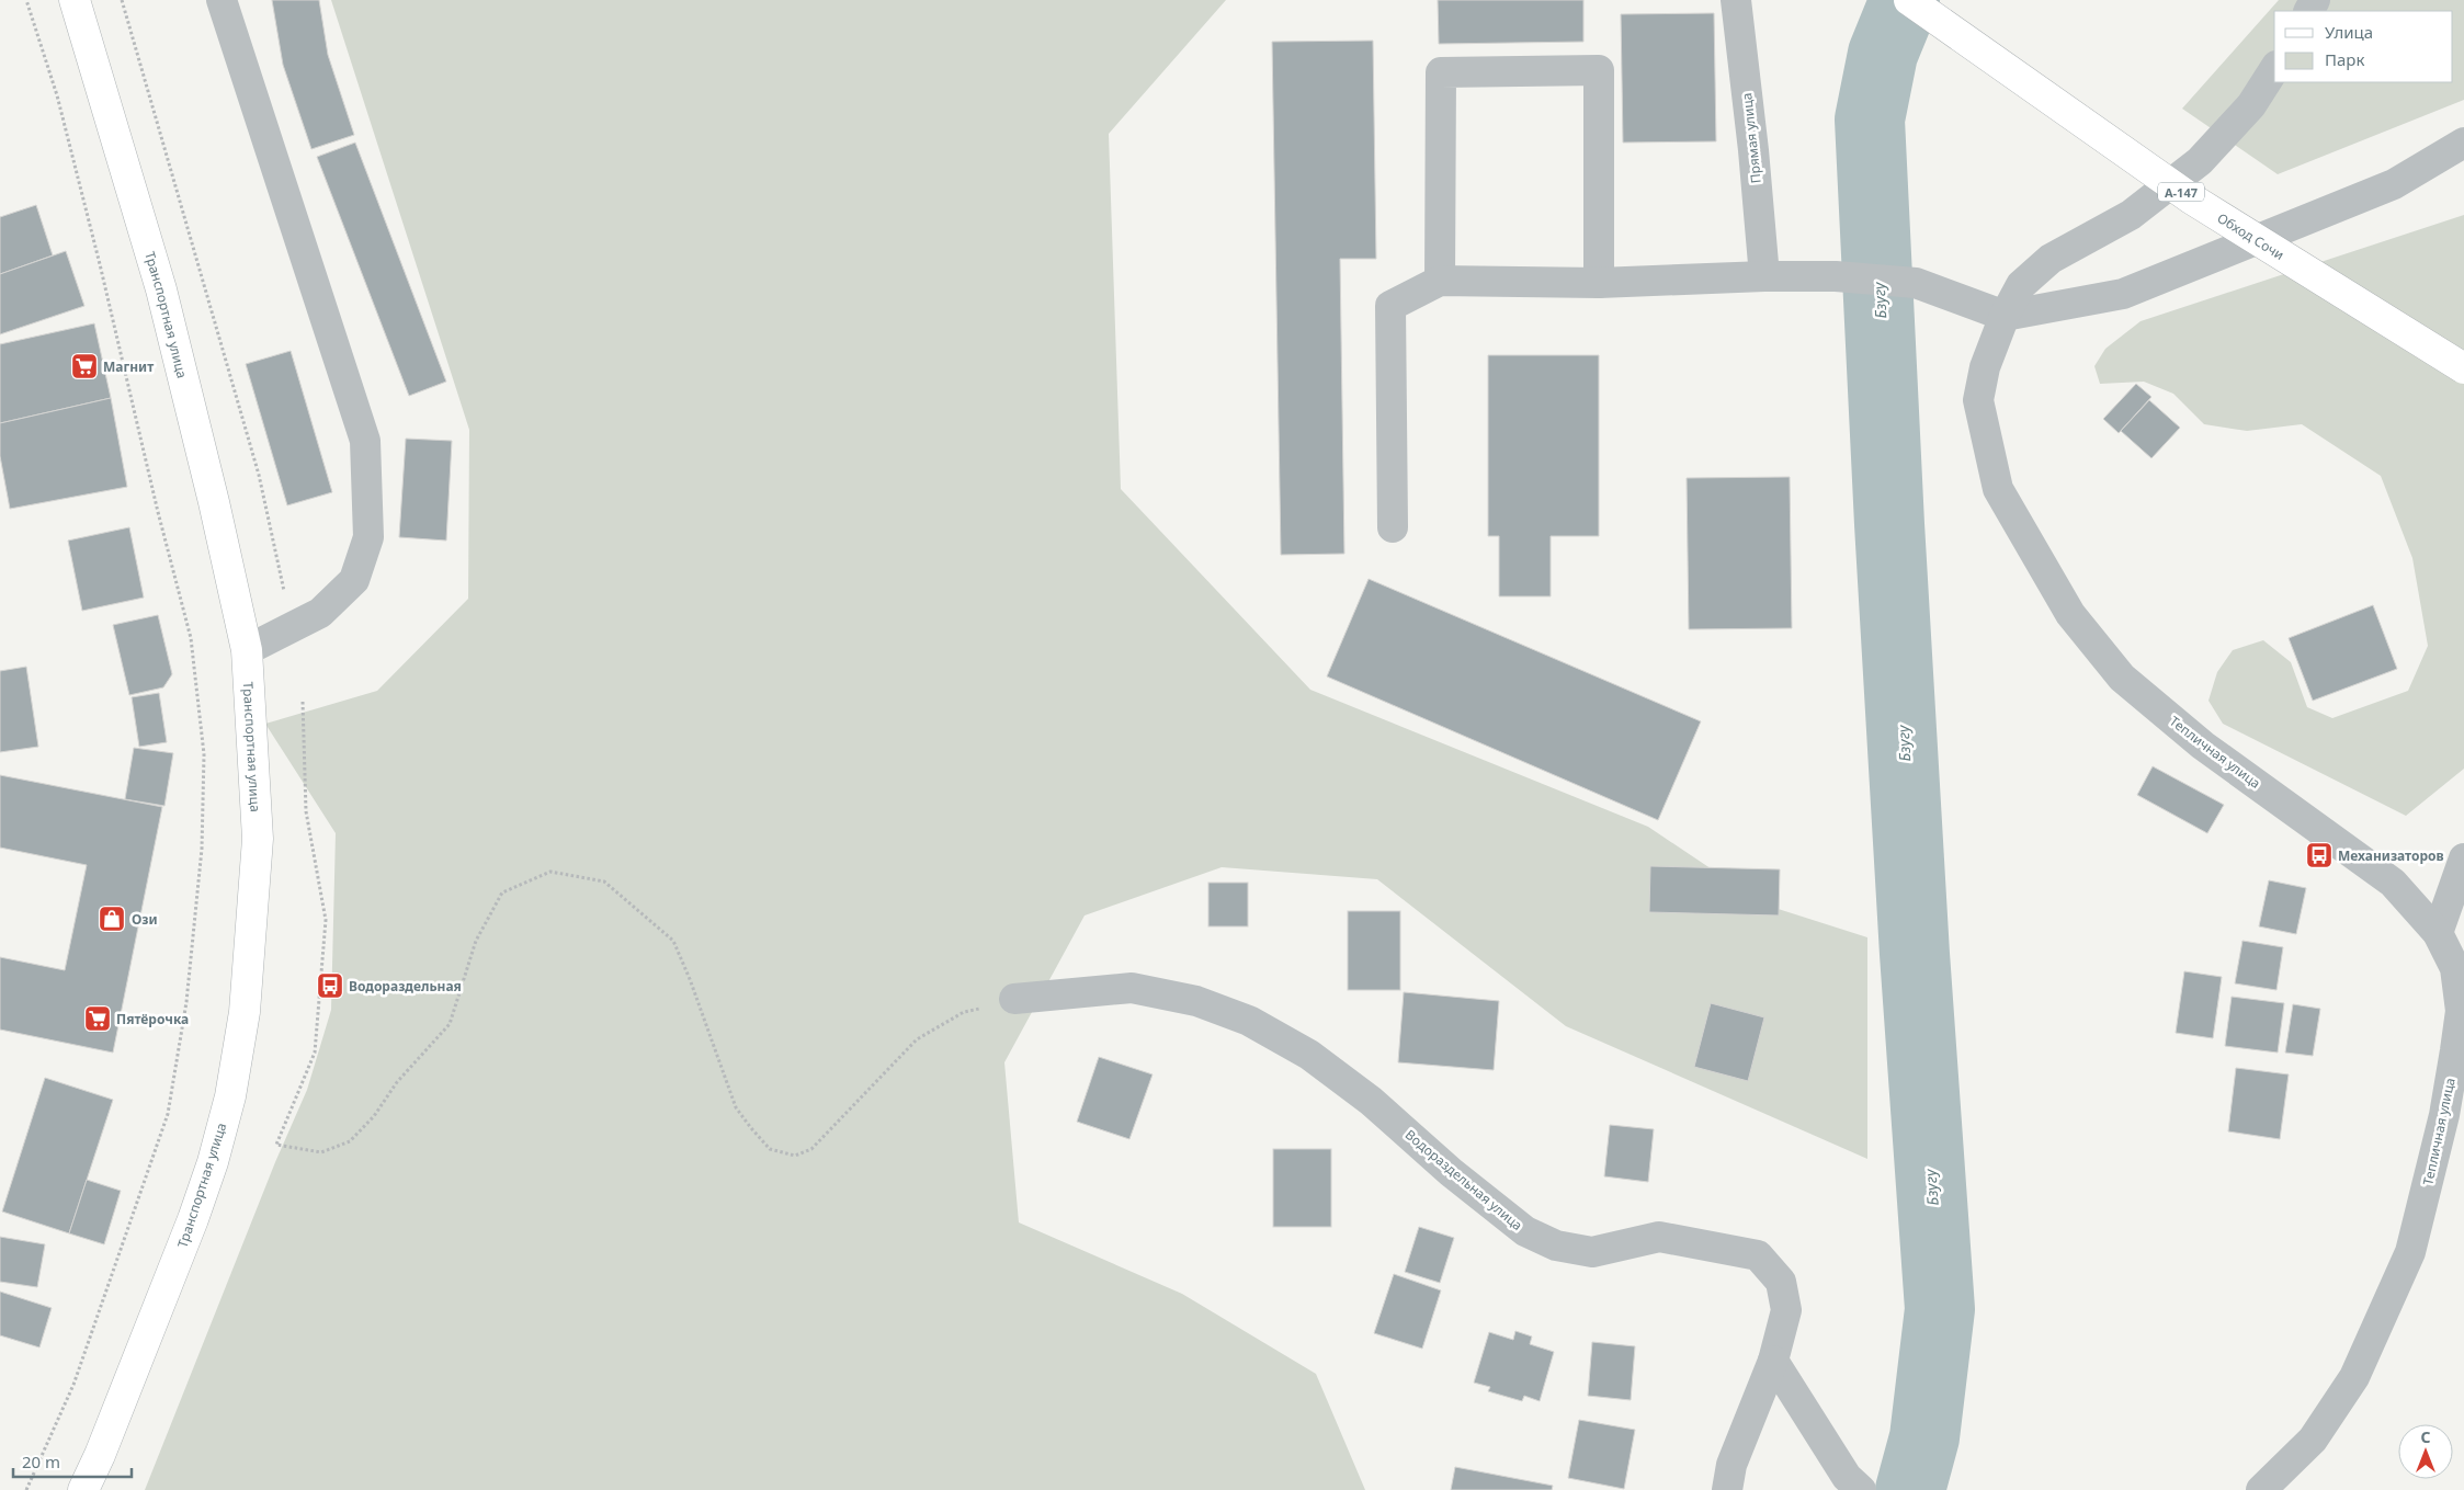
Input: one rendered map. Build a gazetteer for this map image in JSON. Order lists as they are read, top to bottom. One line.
{"streets":{"main road":["А-147","Обход Сочи","Транспортная улица"],"street":["Прямая улица","Тепличная улица","Водораздельная улица"]},"water":["Бзугу"],"places":{"supermarket":["Магнит","Пятёрочка"],"bus stop":["Механизаторов","Водораздельная"],"shop":["Ози"]},"legend":["Улица","Парк"],"scale_bar":"20 m","north":"top"}
